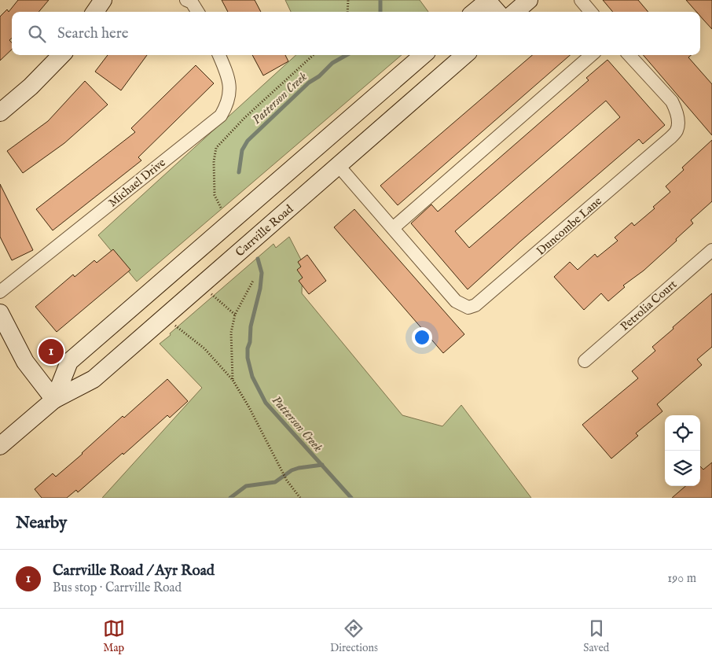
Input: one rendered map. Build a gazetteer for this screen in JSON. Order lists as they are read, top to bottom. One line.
{"streets":{"main road":["Carrville Road"],"street":["Michael Drive","Duncombe Lane","Petrolia Court"]},"crossings":[["Duncombe Lane","Carrville Road"]],"water":["Patterson Creek"],"page":{"search":"Search here","pins":"1","heading":"Nearby","list":[{"mark":"1","name":"Carrville Road / Ayr Road","note":"Bus stop · Carrville Road","value":"190 m"}],"nav":["Map","Directions","Saved"]}}
